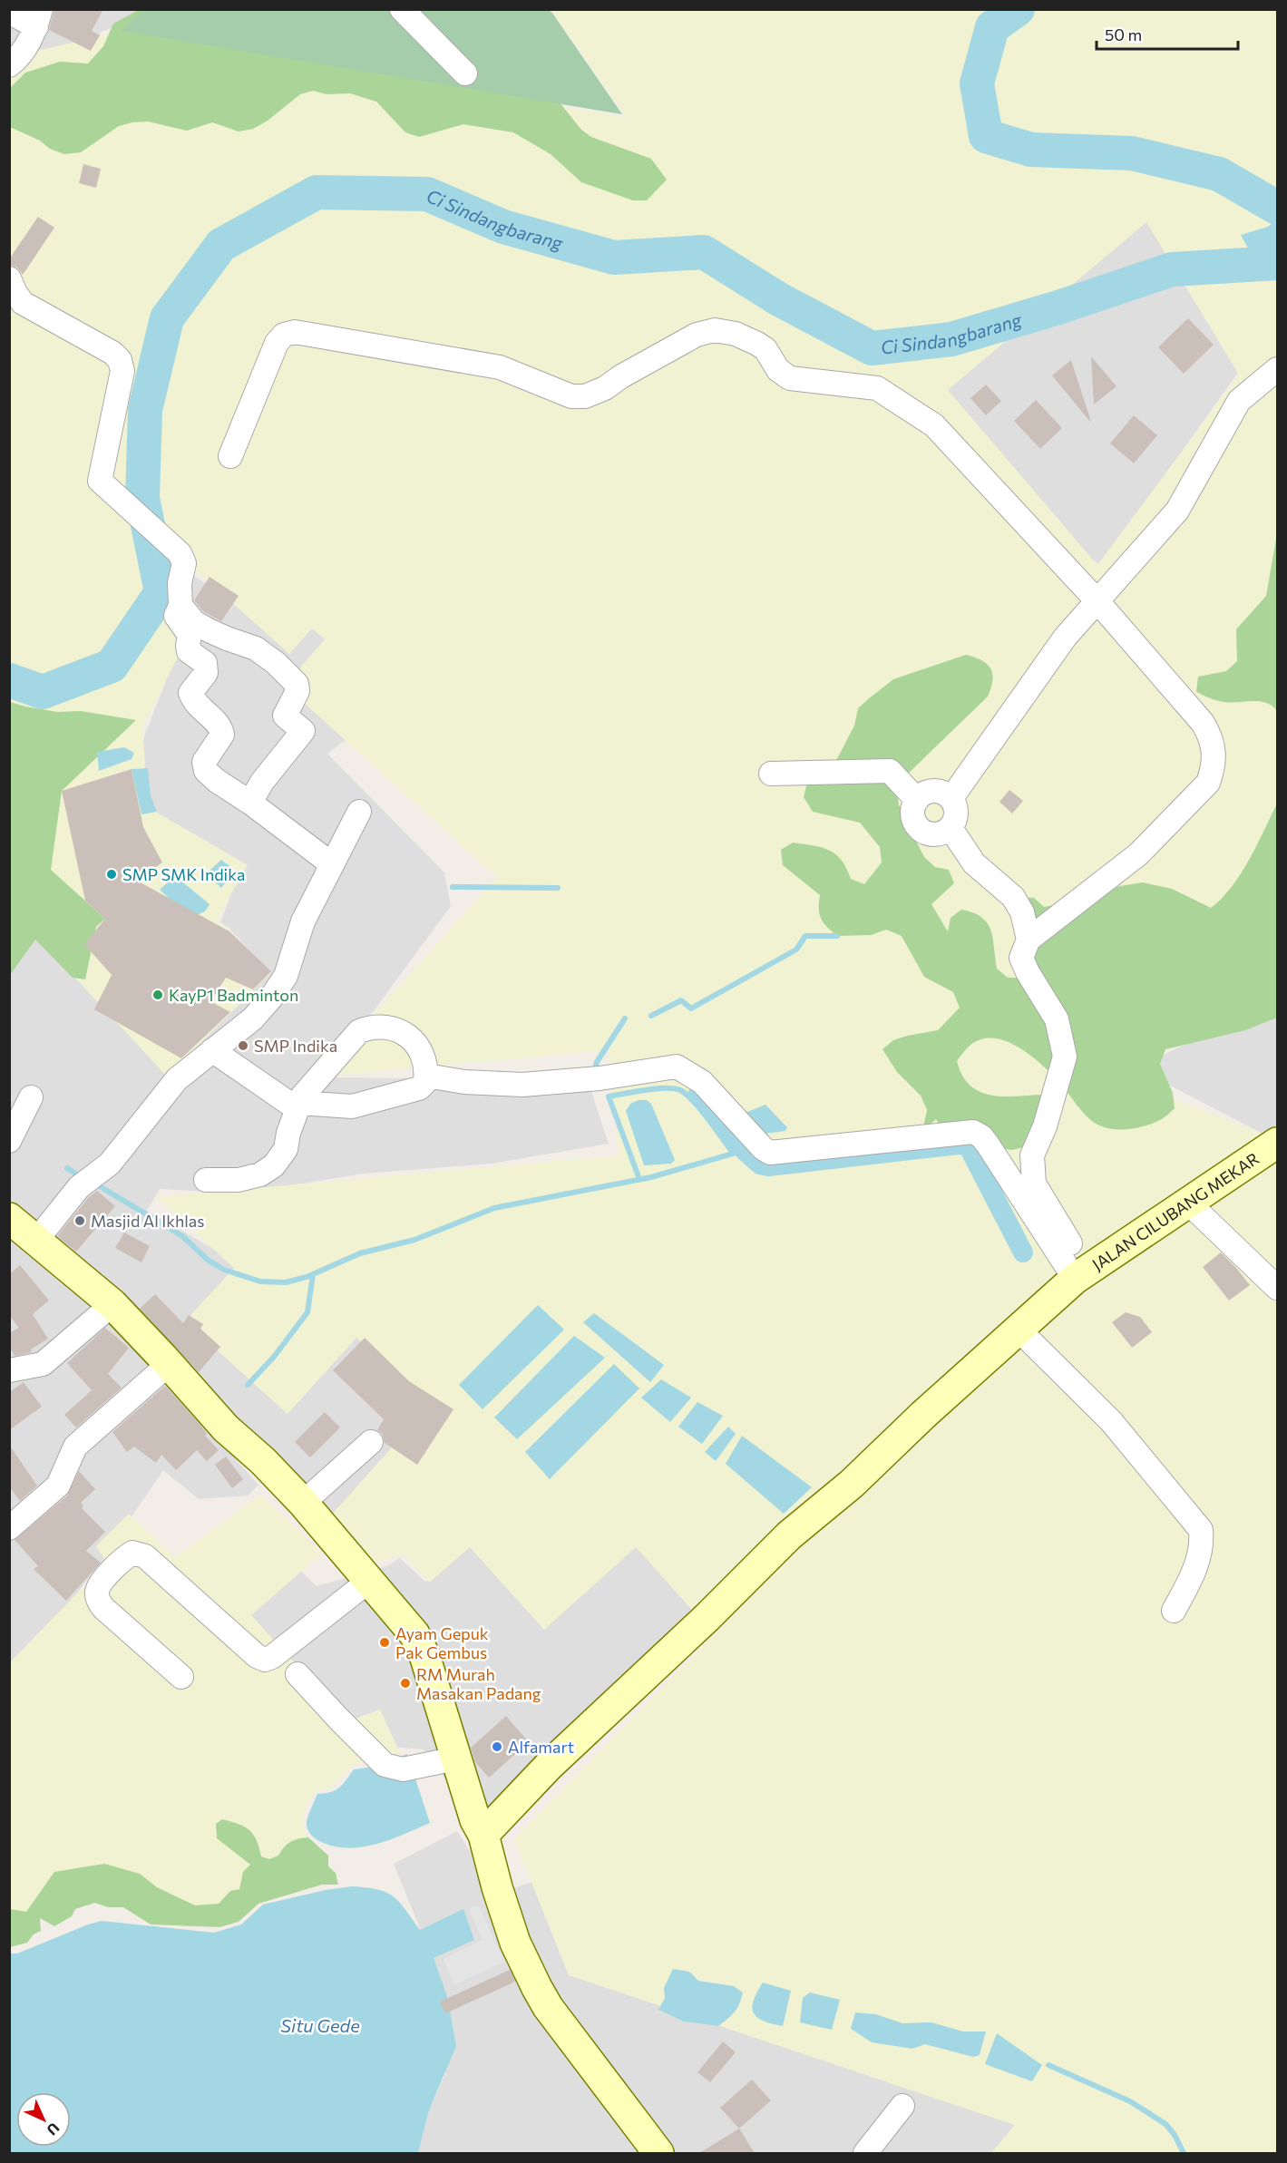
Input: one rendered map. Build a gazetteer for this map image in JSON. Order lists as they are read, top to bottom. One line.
{"streets":{"street":["JALAN CILUBANG MEKAR"]},"water":["Ci Sindangbarang","Situ Gede"],"places":["SMP SMK Indika","KayP1 Badminton","SMP Indika","Masjid Al Ikhlas","Ayam Gepuk Pak Gembus","RM Murah Masakan Padang","Alfamart"],"scale_bar":"50 m","north":"bottom right"}
